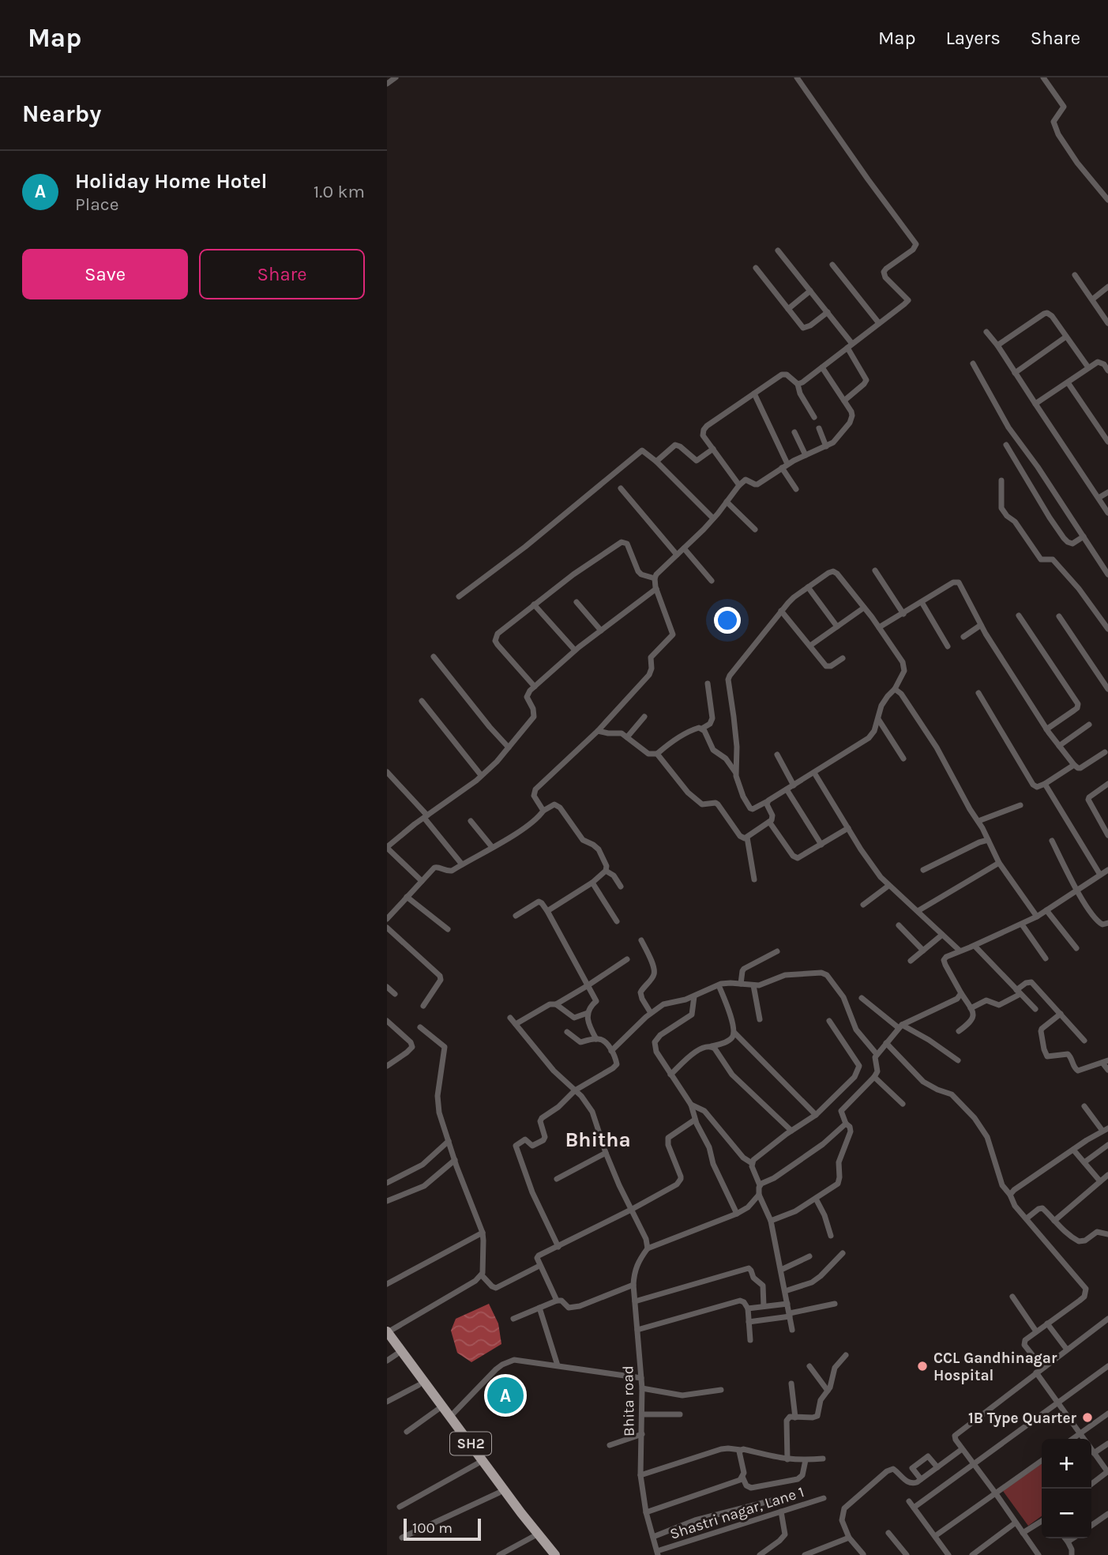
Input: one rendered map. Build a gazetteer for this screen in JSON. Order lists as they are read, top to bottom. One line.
{"streets":{"main road":["SH2"],"street":["Bhita road","Shastri nagar, Lane 1"]},"crossings":[["Bhita road","Shastri nagar, Lane 1"]],"districts":["Bhitha"],"places":["CCL Gandhinagar Hospital","1B Type Quarter"],"scale_bar":"100 m","page":{"header":"Map","nav":["Map","Layers","Share"],"heading":"Nearby","list":[{"mark":"A","name":"Holiday Home Hotel","note":"Place","value":"1.0 km"}],"buttons":["Save","Share"],"pins":"A","map_buttons":["+","−"],"scale":"100 m"}}
